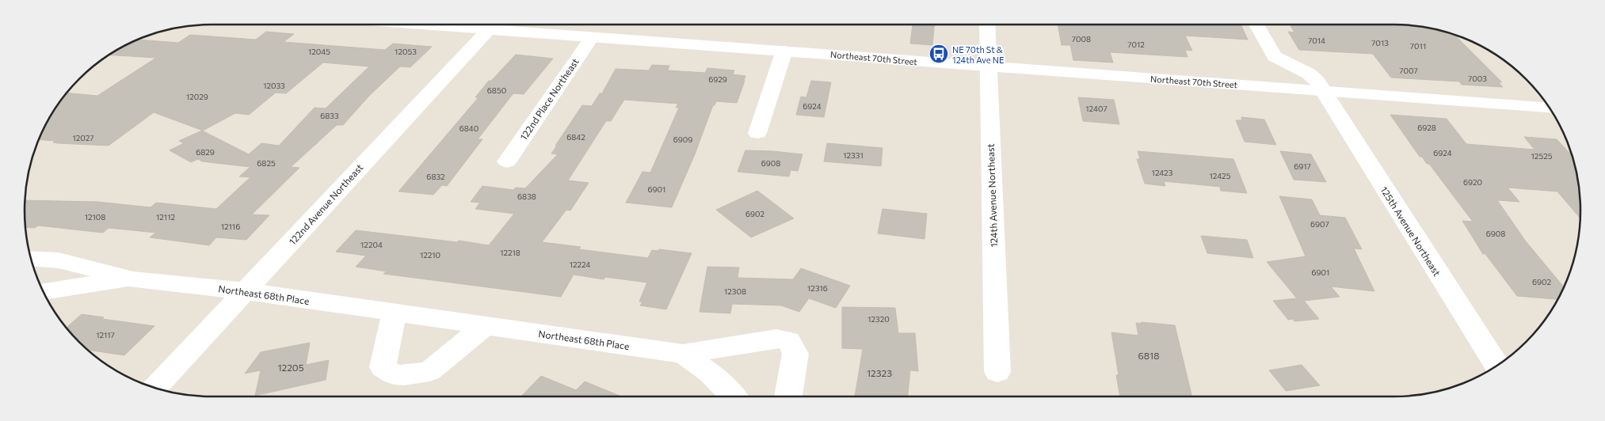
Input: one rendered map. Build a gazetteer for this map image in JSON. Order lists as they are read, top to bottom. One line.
{"streets":{"street":["Northeast 70th Street","122nd Place Northeast","124th Avenue Northeast","122nd Avenue Northeast","125th Avenue Northeast","Northeast 68th Place"]},"crossings":[["Northeast 70th Street","122nd Place Northeast"],["Northeast 70th Street","124th Avenue Northeast"],["Northeast 70th Street","125th Avenue Northeast"],["122nd Avenue Northeast","Northeast 68th Place"]],"places":{"bus stop":["NE 70th St & 124th Ave NE"]},"house_numbers":["7008","7014","7013","7012","7011","12045","12053","7007","7003","6929","12033","6850","12029","6924","12407","6833","6928","6840","6842","12027","6909","6829","6924","12331","12525","6825","6908","6917","12423","12425","6832","6920","6901","6838","6902","12108","12112","6907","12116","6908","12204","12218","12210","12224","6901","6902","12316","12308","12320","12117","6818","12205","12323"]}
